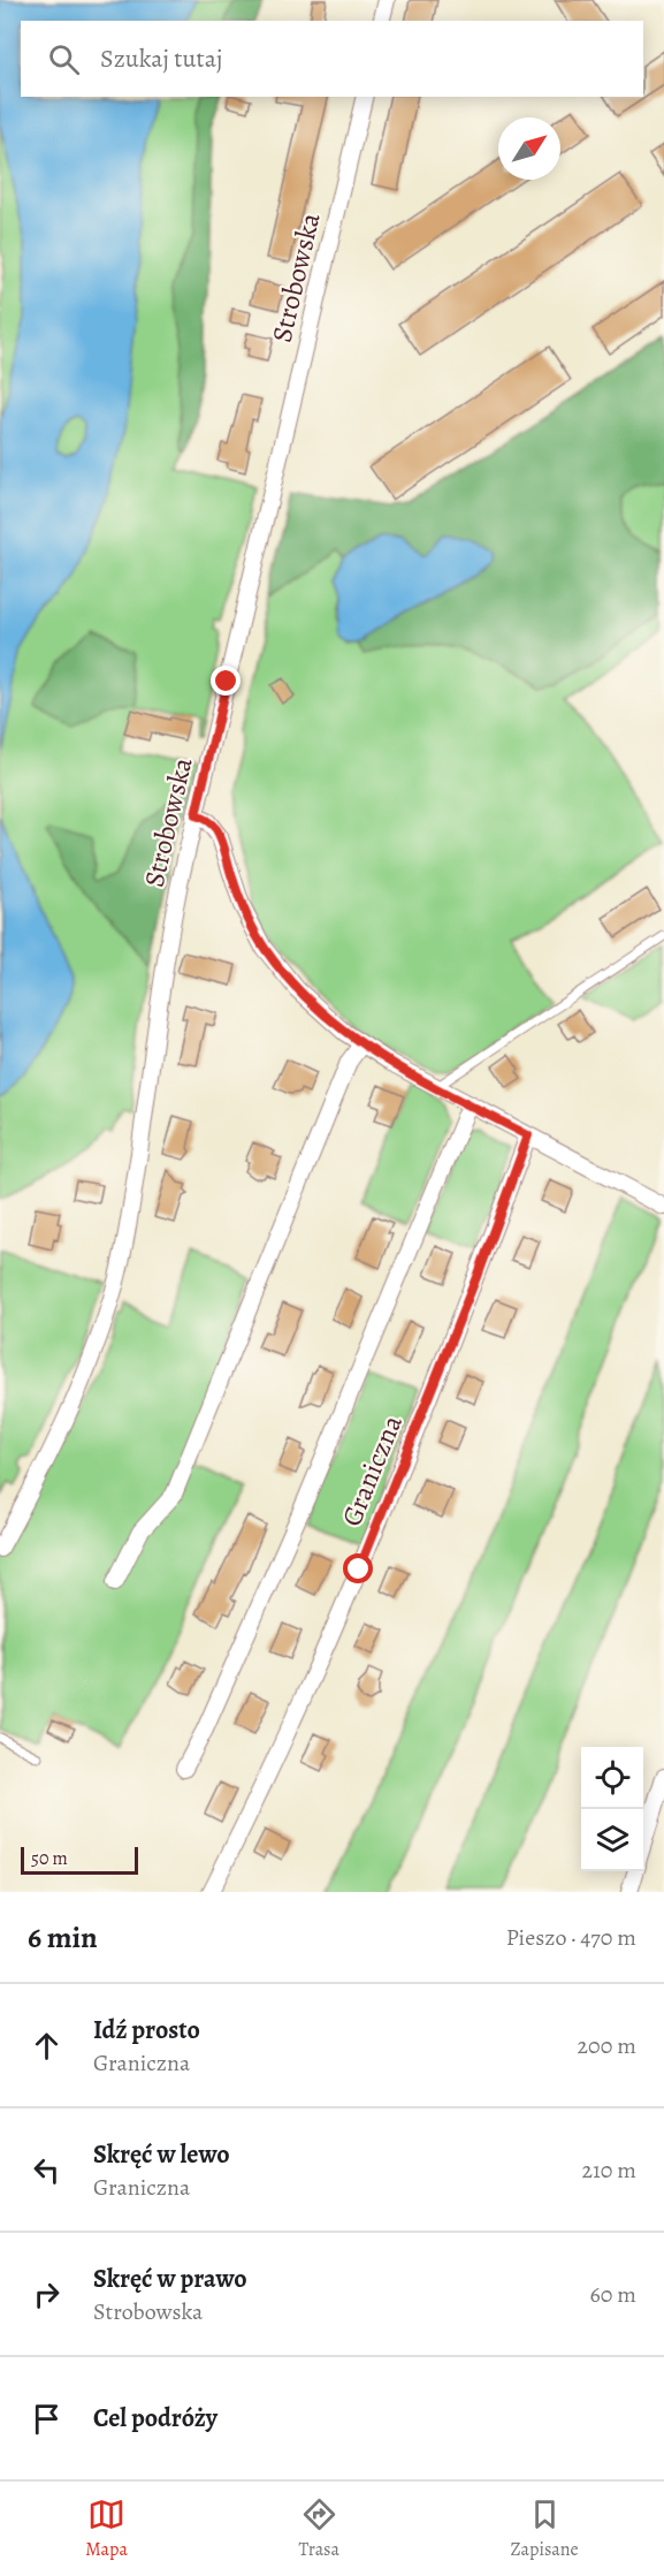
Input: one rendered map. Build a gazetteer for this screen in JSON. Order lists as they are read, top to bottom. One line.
{"streets":{"street":["Strobowska","Graniczna"]},"scale_bar":"50 m","north":"top right","page":{"search":"Szukaj tutaj","scale":"50 m","heading":["6 min","Pieszo · 470 m"],"list":[["Idź prosto","Graniczna","200 m"],["Skręć w lewo","Graniczna","210 m"],["Skręć w prawo","Strobowska","60 m"],"Cel podróży"],"nav":["Mapa","Trasa","Zapisane"]}}
